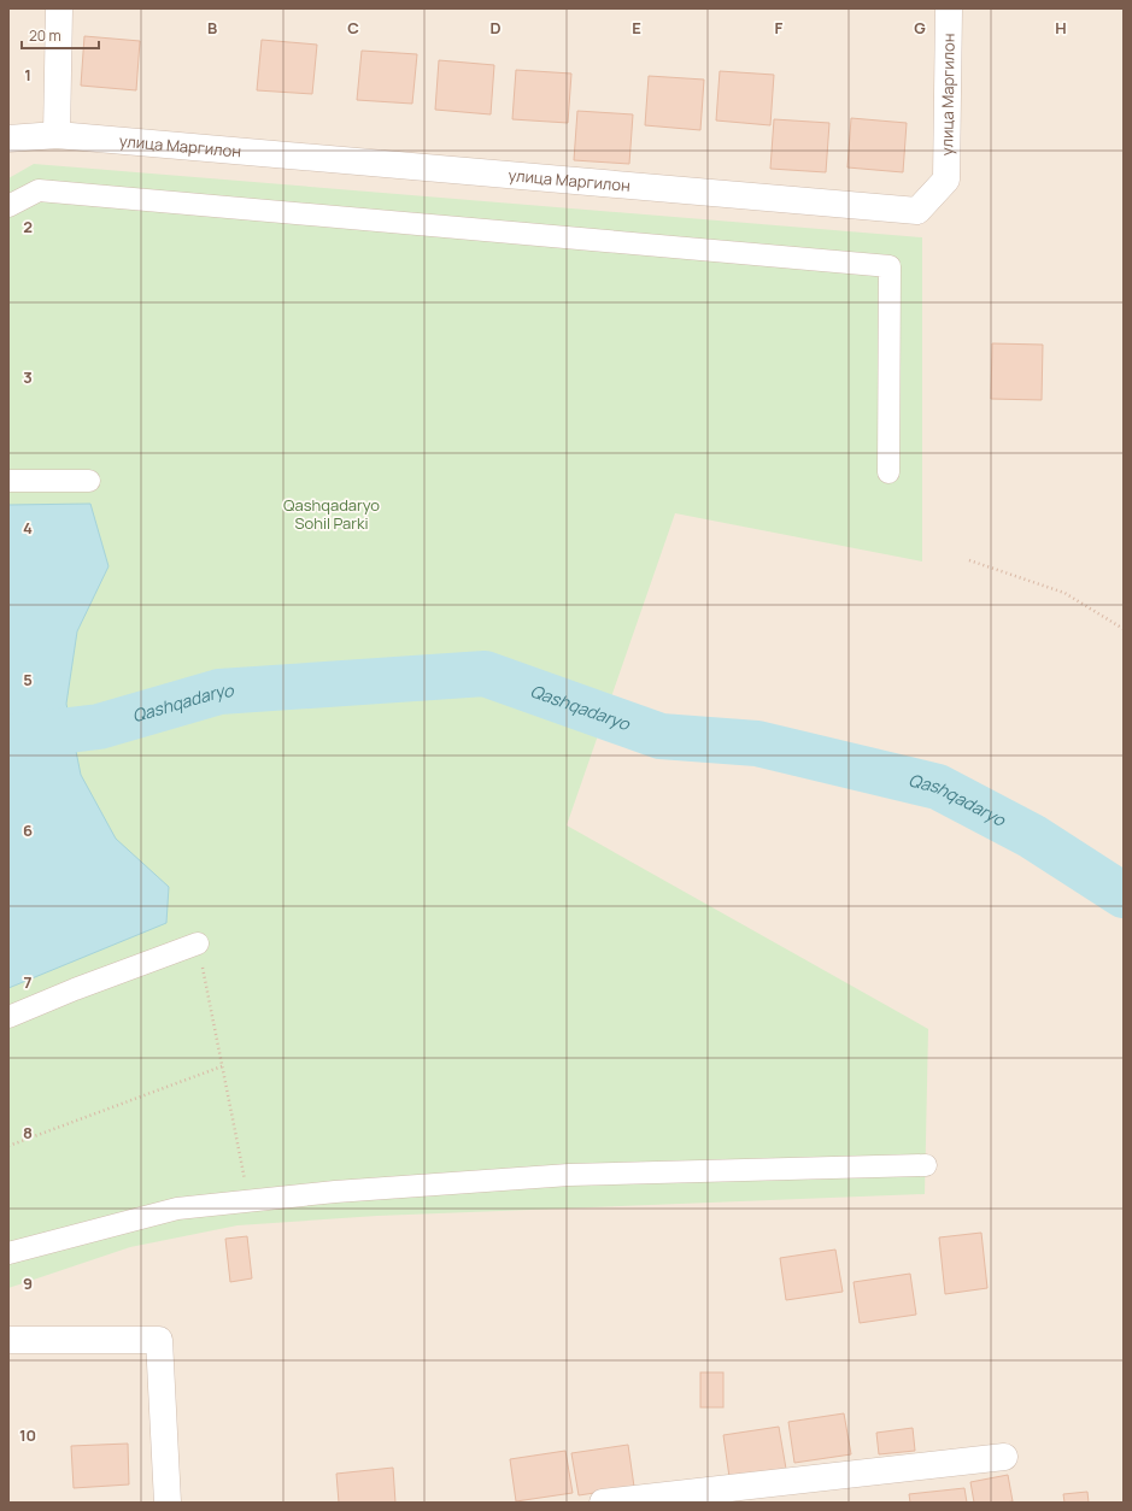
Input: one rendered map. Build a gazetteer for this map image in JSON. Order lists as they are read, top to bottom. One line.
{"streets":{"street":["улица Маргилон"]},"water":["Qashqadaryo"],"parks":["Qashqadaryo Sohil Parki"],"scale_bar":"20 m","grid":{"columns":["B","C","D","E","F","G","H"],"rows":["1","2","3","4","5","6","7","8","9","10"]}}
